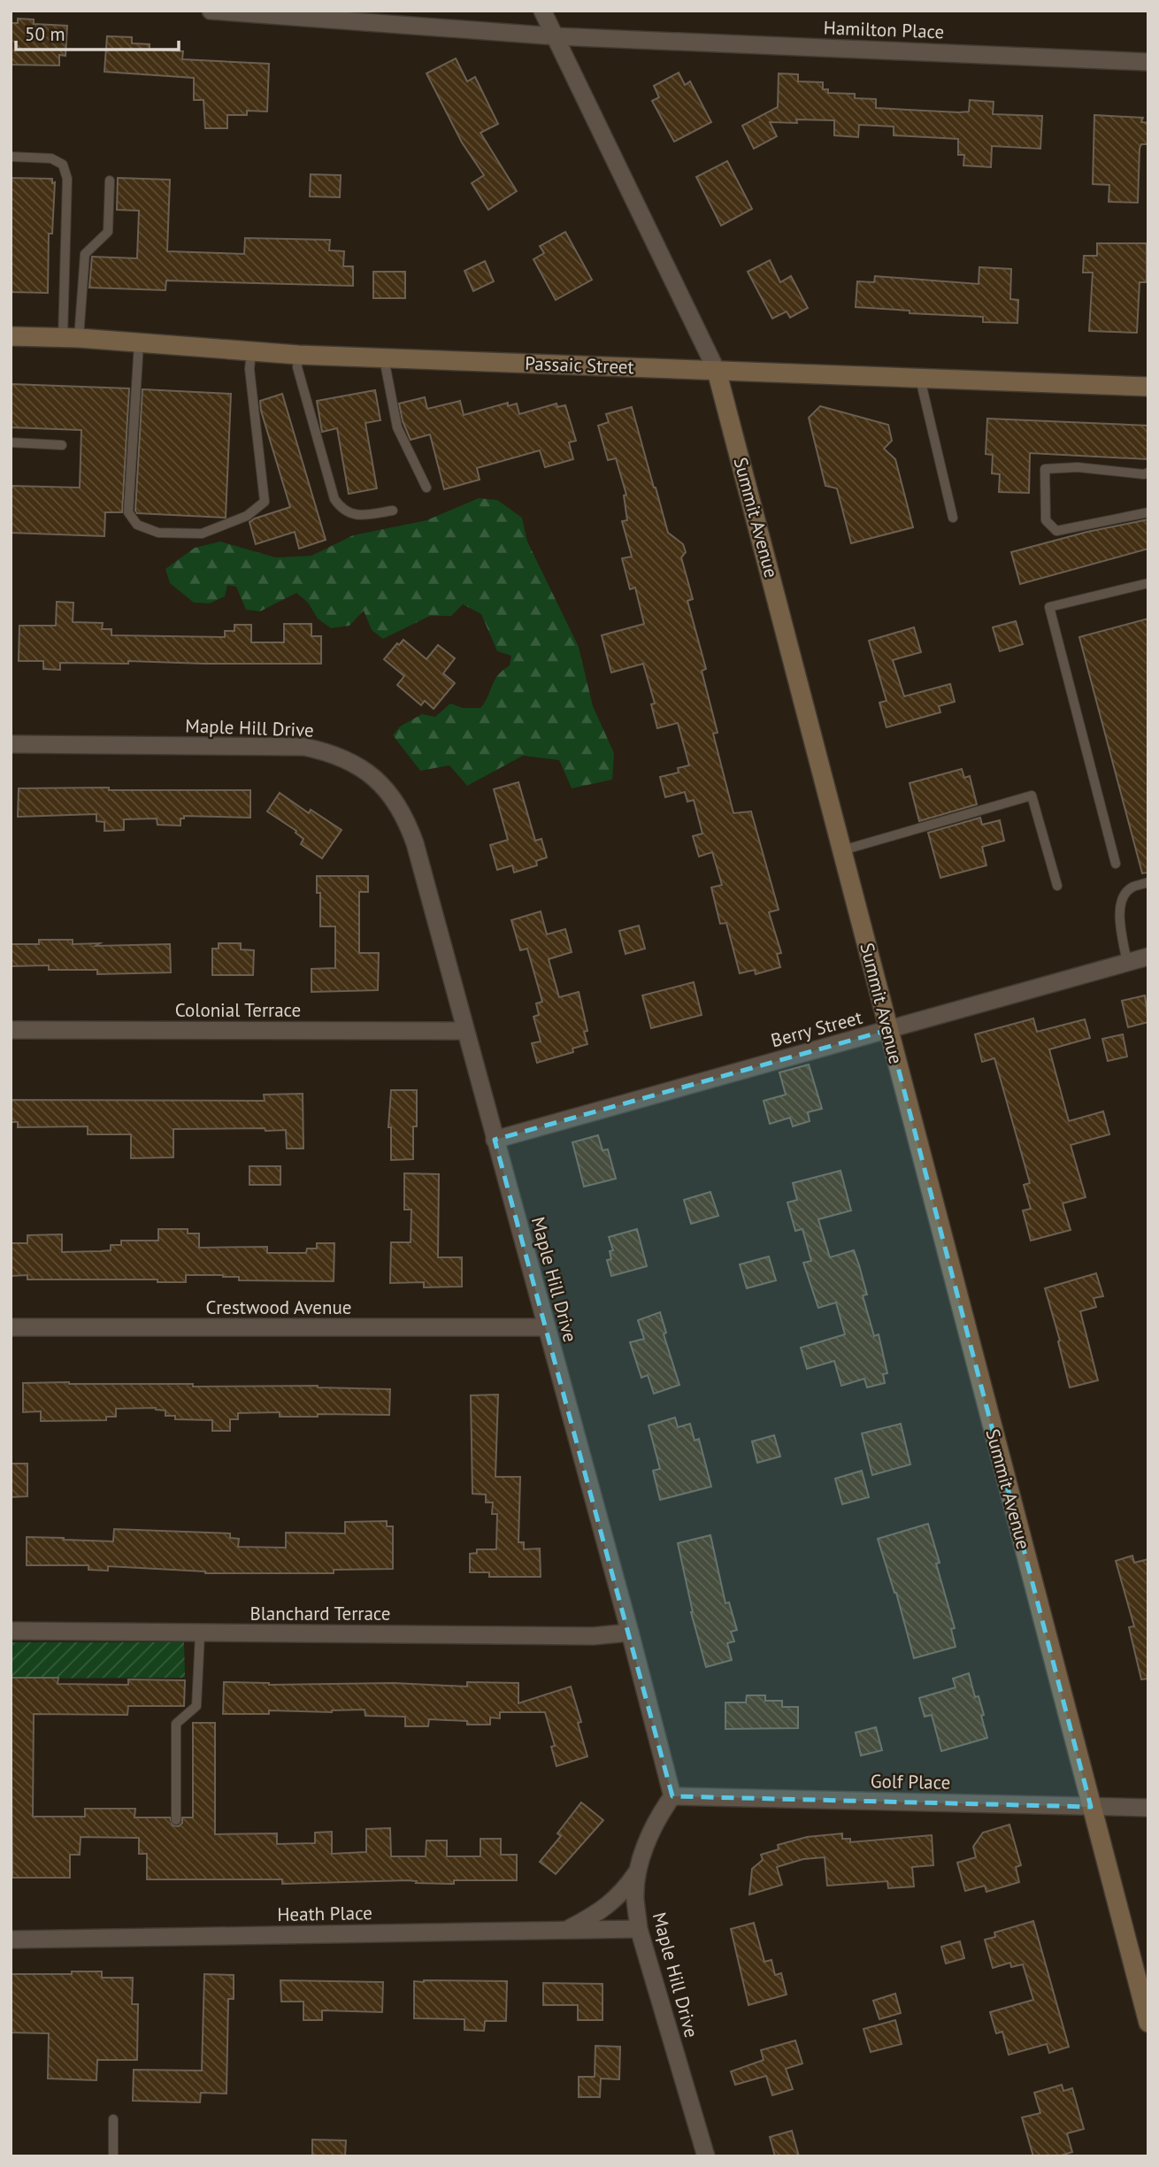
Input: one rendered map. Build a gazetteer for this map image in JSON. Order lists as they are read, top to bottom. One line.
{"streets":{"street":["Hamilton Place","Passaic Street","Summit Avenue","Maple Hill Drive","Colonial Terrace","Berry Street","Crestwood Avenue","Blanchard Terrace","Golf Place","Heath Place"]},"crossings":[["Hamilton Place","Summit Avenue"],["Passaic Street","Summit Avenue"],["Summit Avenue","Berry Street"],["Summit Avenue","Golf Place"],["Maple Hill Drive","Colonial Terrace"],["Maple Hill Drive","Berry Street"],["Maple Hill Drive","Crestwood Avenue"],["Maple Hill Drive","Blanchard Terrace"],["Maple Hill Drive","Golf Place"],["Maple Hill Drive","Heath Place"]],"scale_bar":"50 m"}
